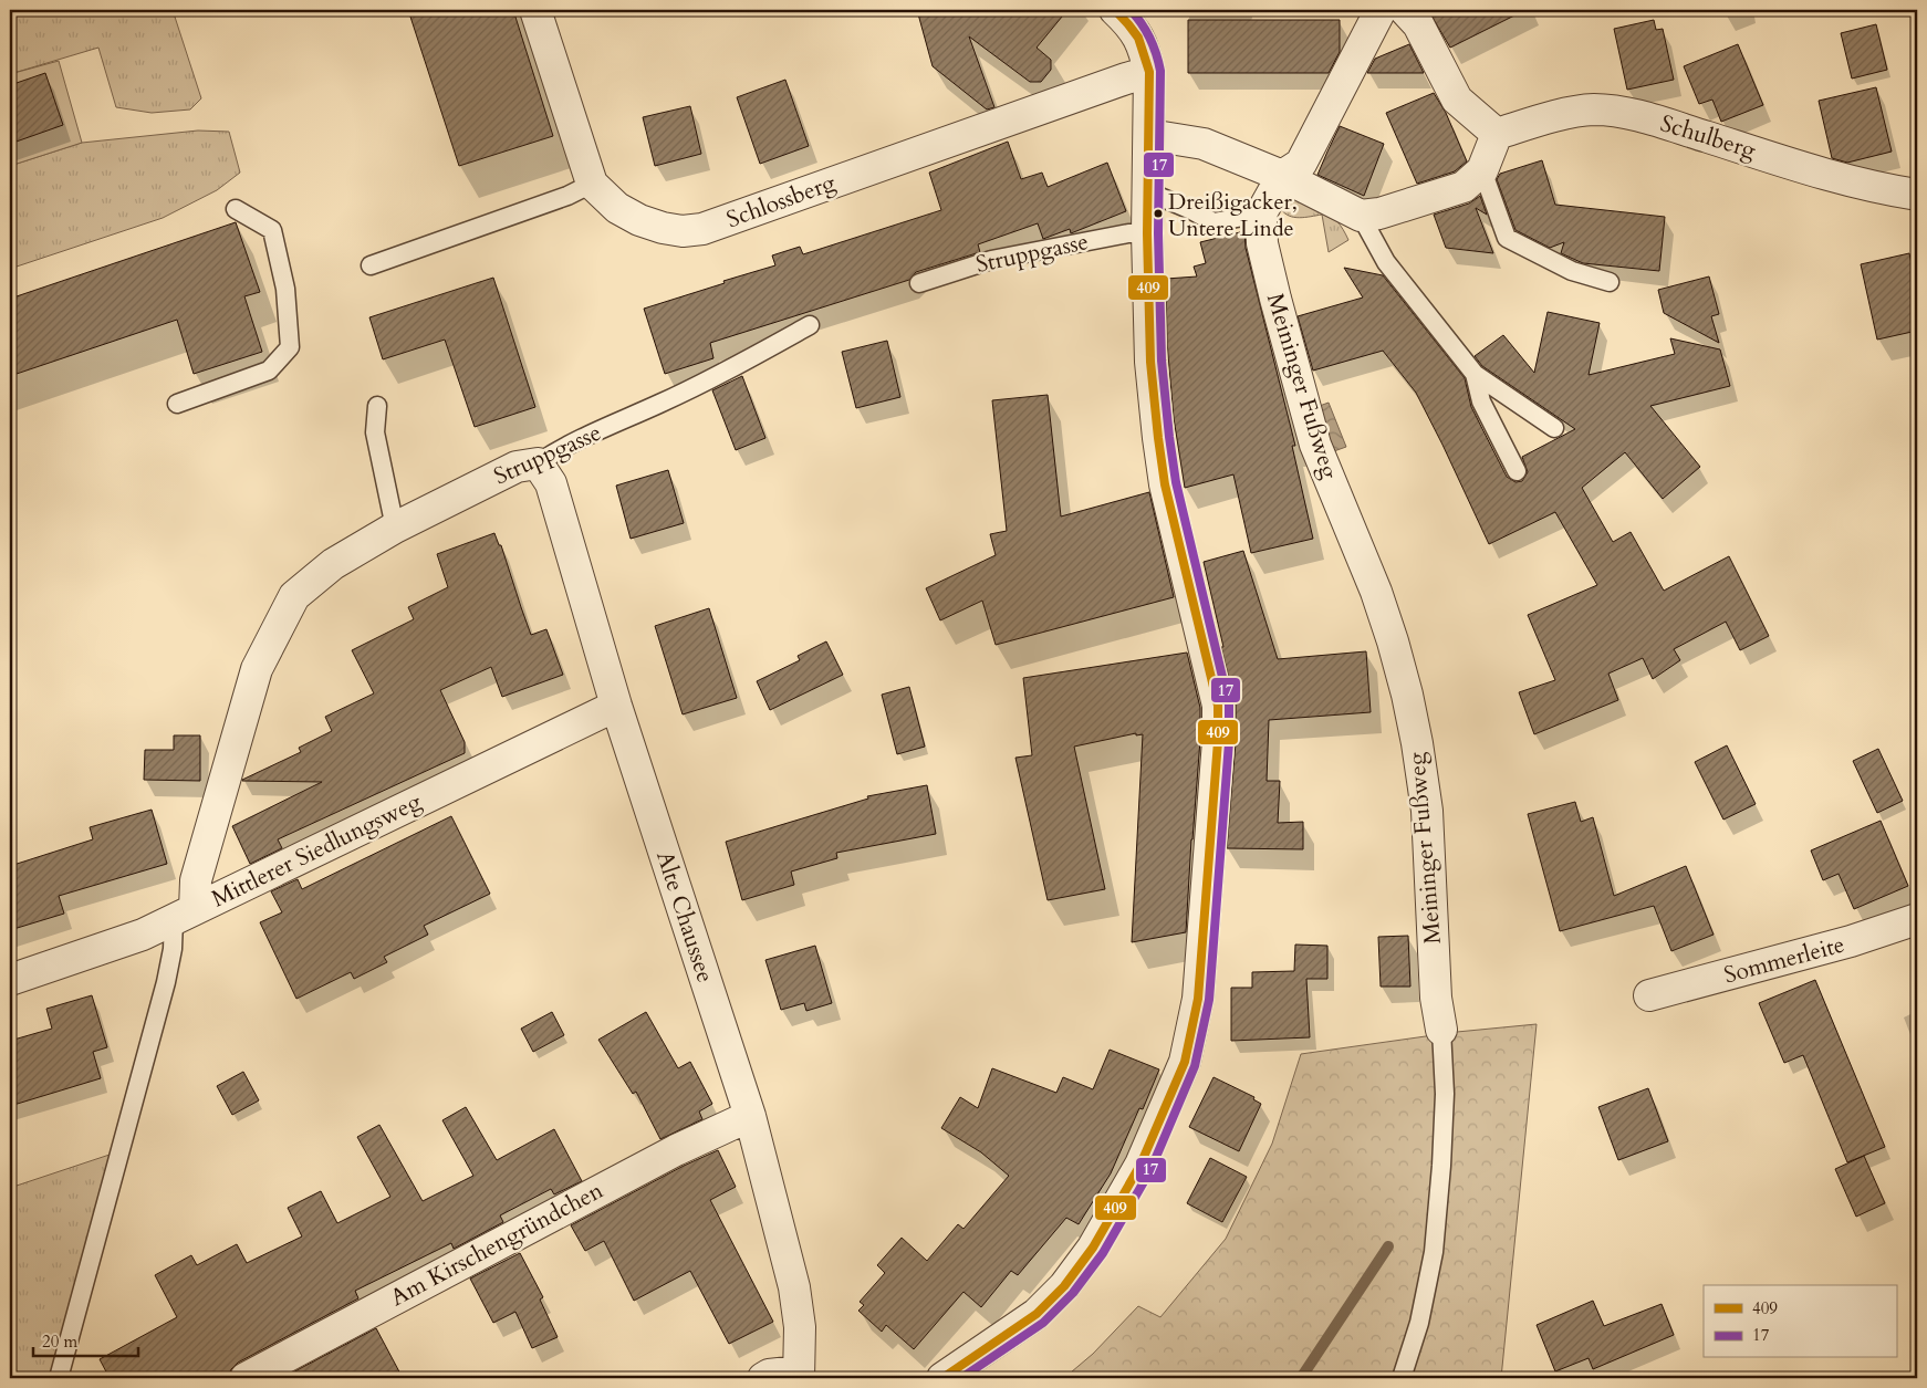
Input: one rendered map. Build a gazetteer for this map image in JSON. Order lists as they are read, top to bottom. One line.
{"streets":{"street":["Schulberg","Schlossberg","Struppgasse","Meininger Fußweg","Mittlerer Siedlungsweg","Alte Chaussee","Sommerleite","Am Kirschengründchen"]},"crossings":[["Struppgasse","Mittlerer Siedlungsweg"],["Struppgasse","Alte Chaussee"],["Mittlerer Siedlungsweg","Alte Chaussee"],["Alte Chaussee","Am Kirschengründchen"]],"places":["Dreißigacker, Untere Linde"],"lines":["transit line 409","transit line 17"],"legend":["409","17"],"scale_bar":"20 m"}
